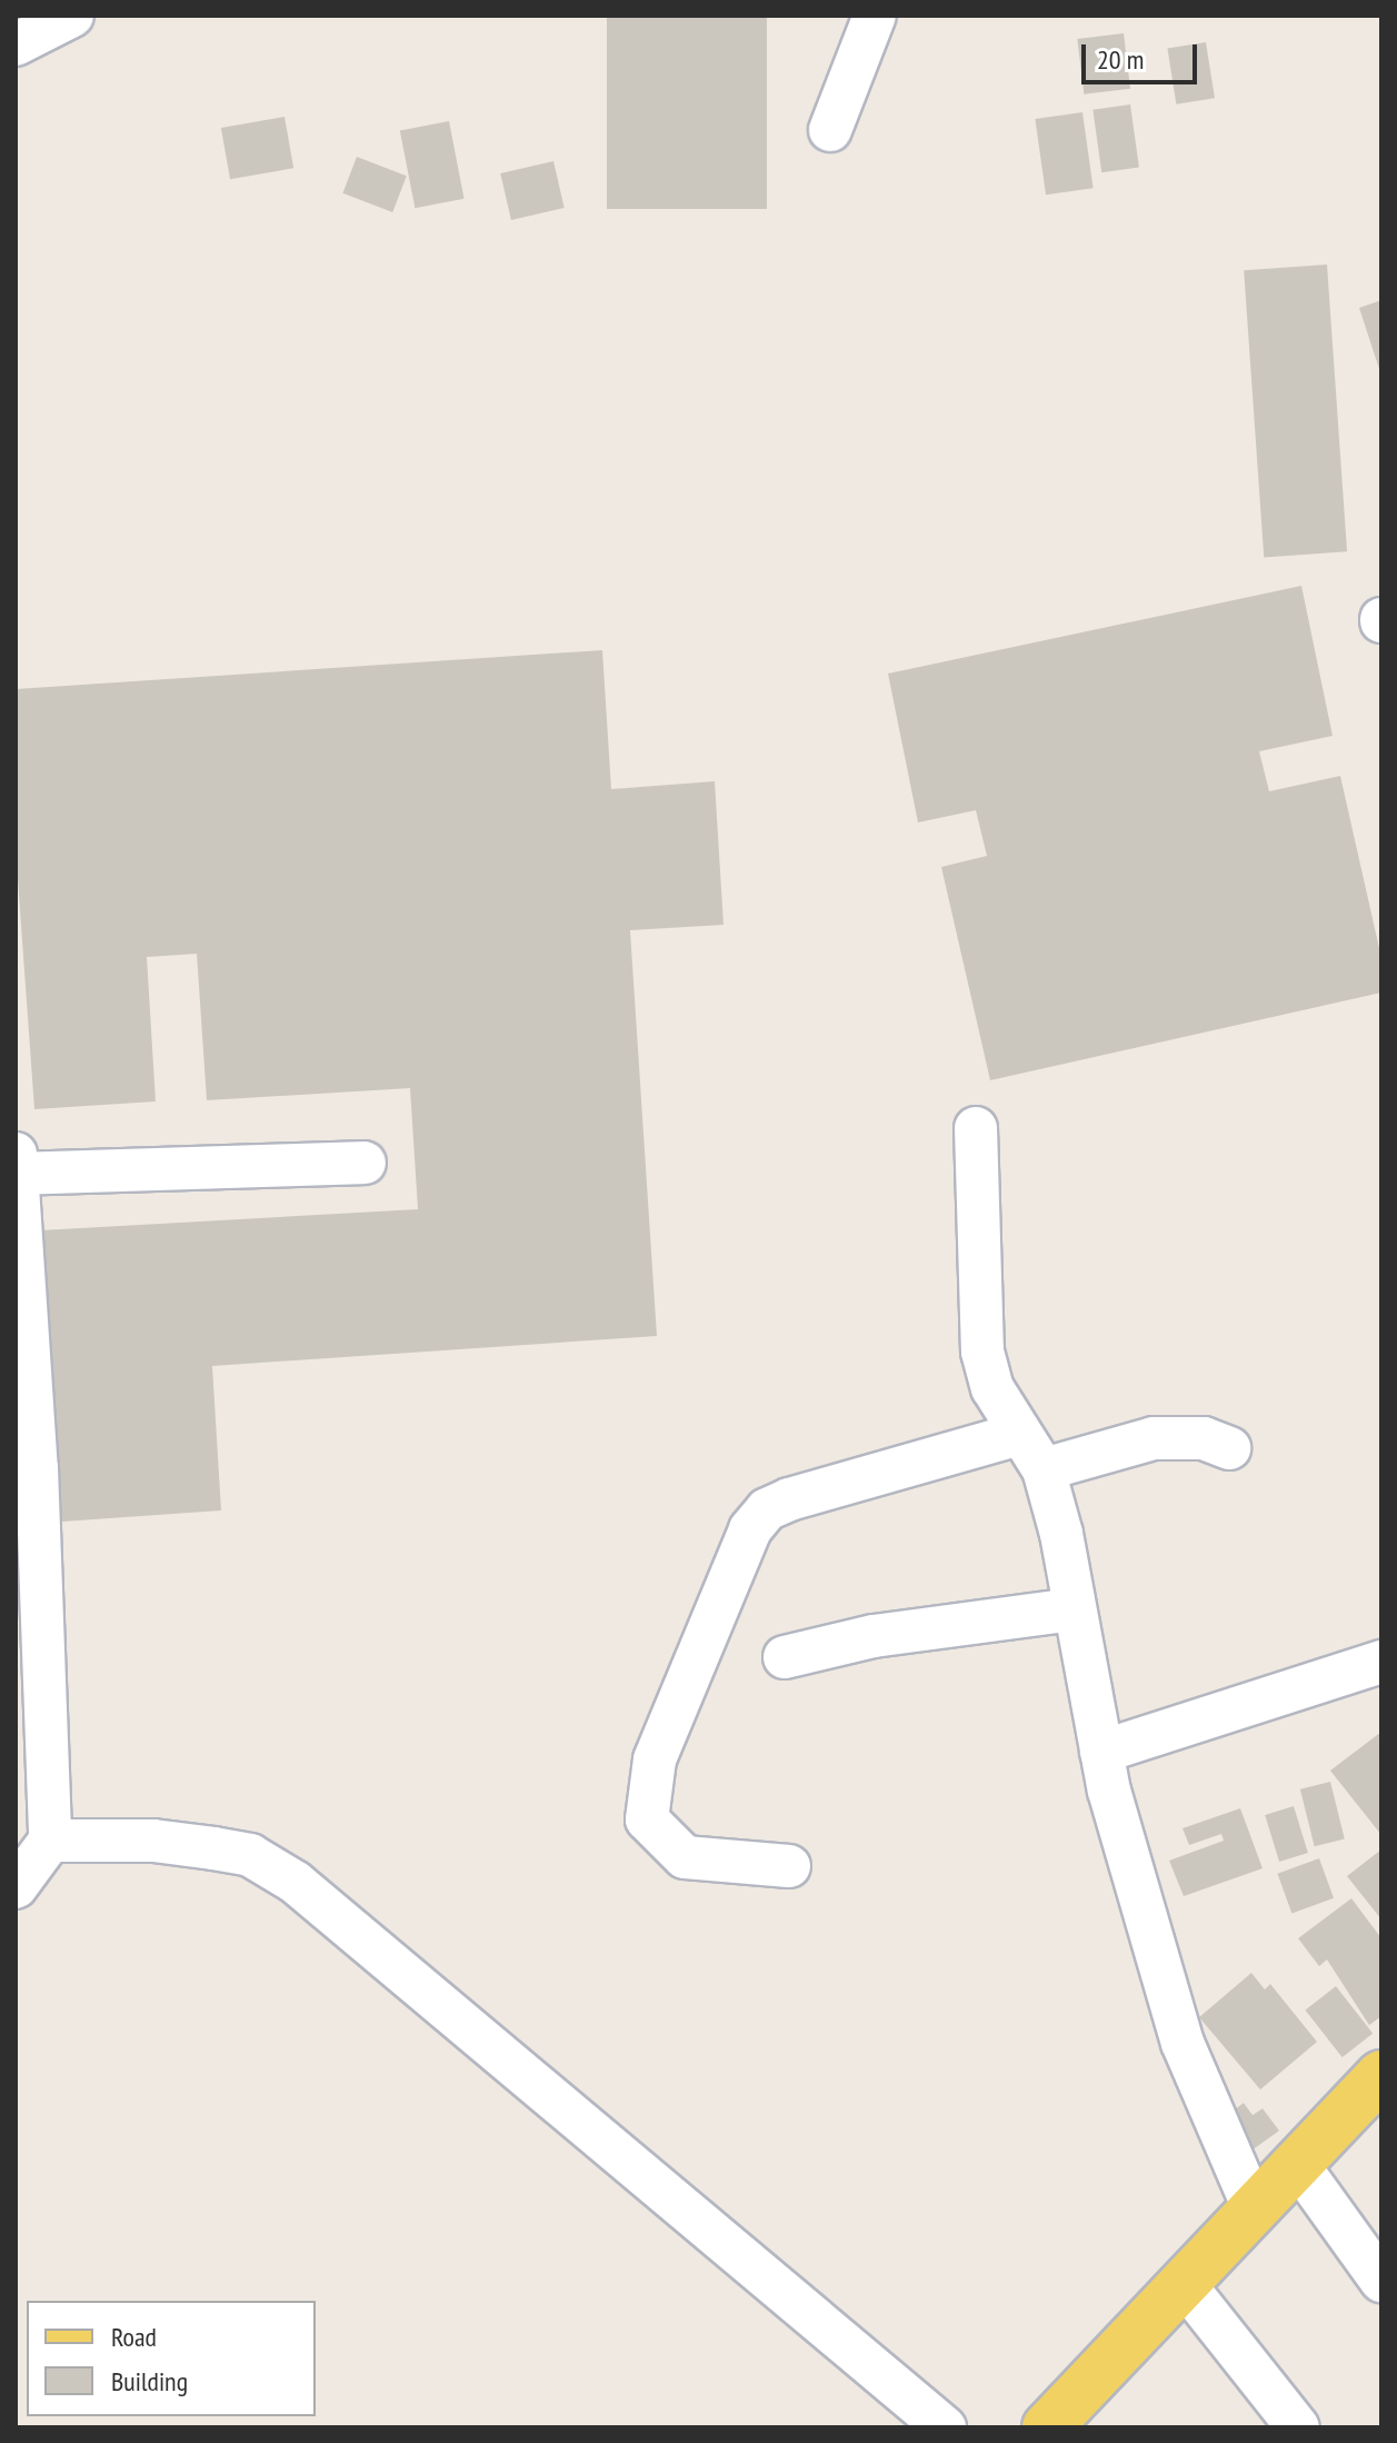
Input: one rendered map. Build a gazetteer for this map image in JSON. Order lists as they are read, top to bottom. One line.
{"legend":["Road","Building"],"scale_bar":"20 m"}
